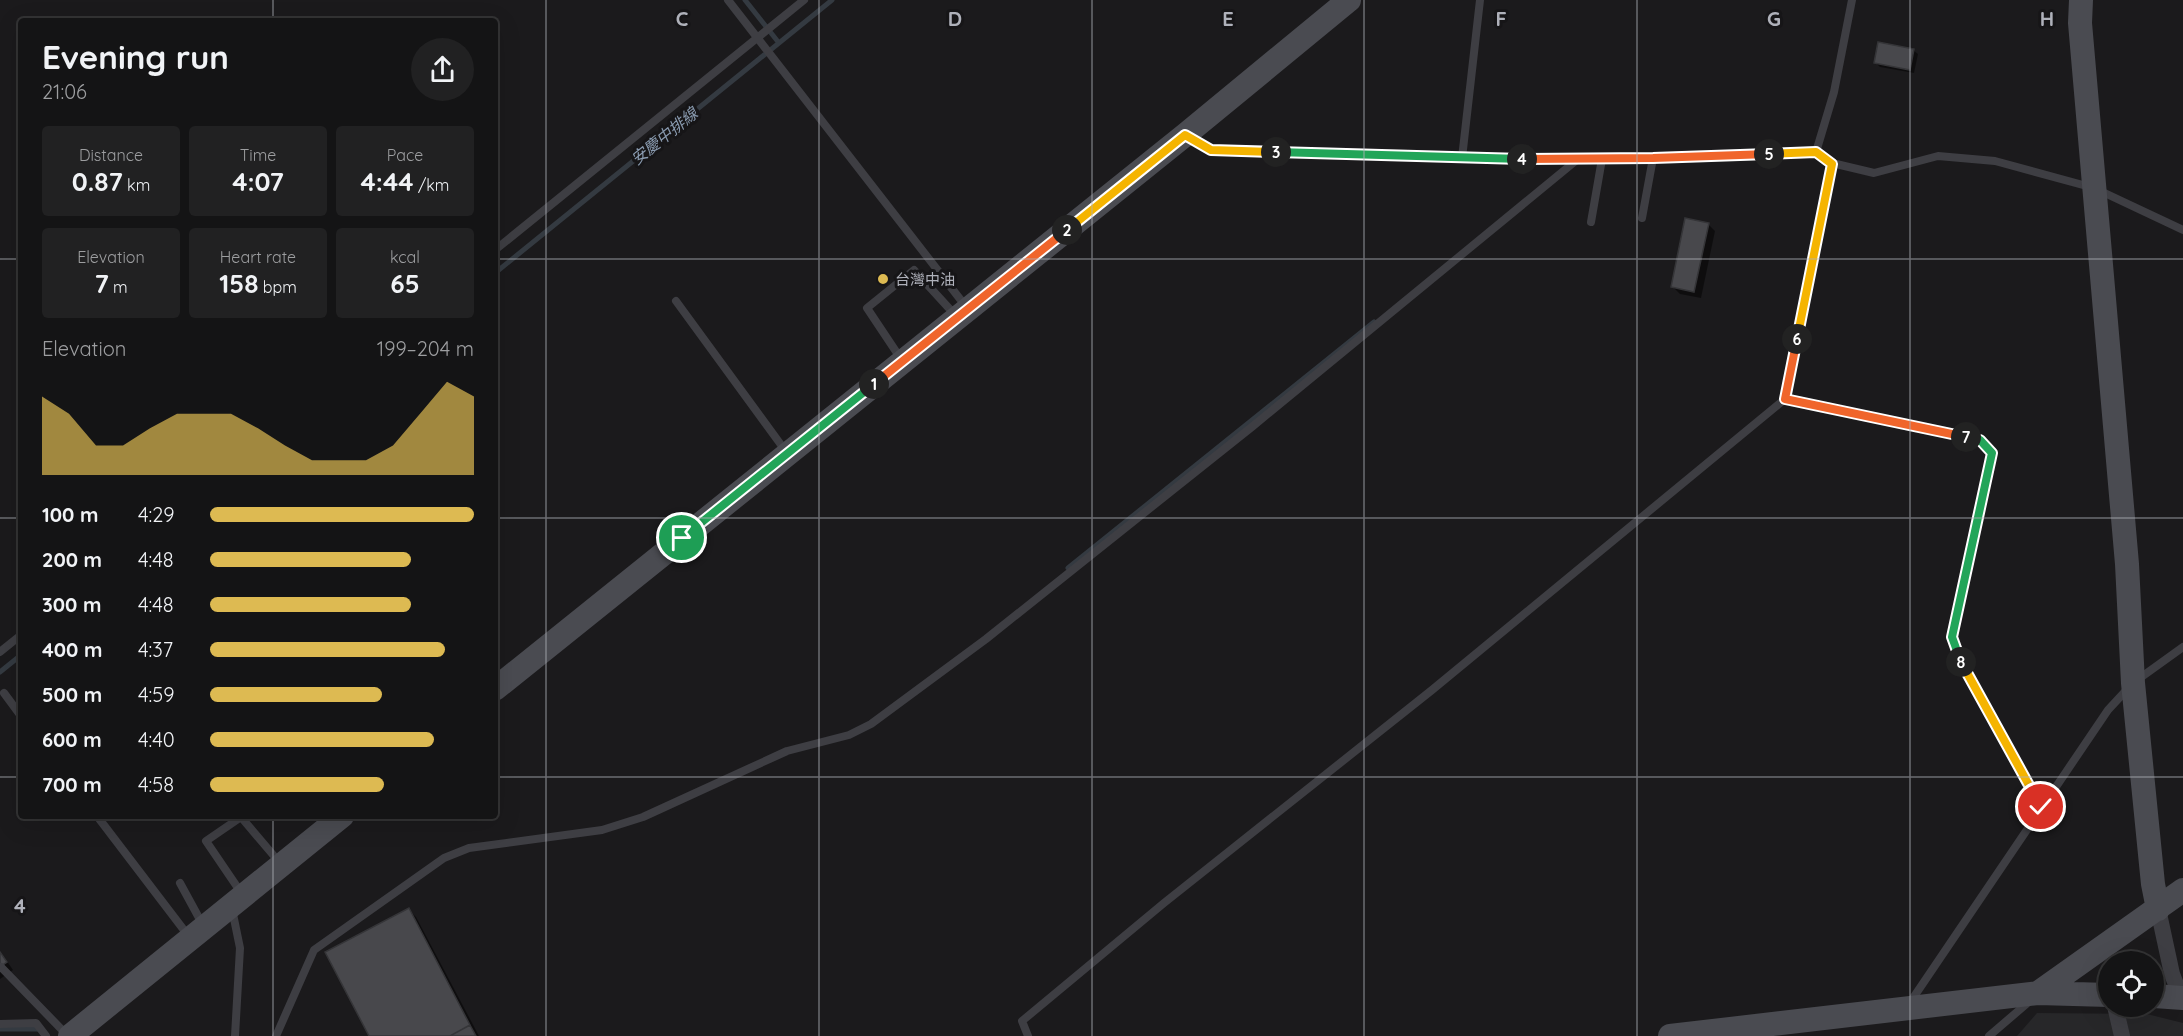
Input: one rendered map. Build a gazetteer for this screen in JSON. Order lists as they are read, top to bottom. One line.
{"water":["安慶中排線"],"places":["台灣中油"],"page":{"heading":["Evening run","21:06"],"stats":[["Distance","0.87 km"],["Time","4:07"],["Pace","4:44 /km"],["Elevation","7 m"],["Heart rate","158 bpm"],["kcal","65"]],"pins":["3","5","4","2","6","1","7","8"],"chart":["Elevation","199–204 m"],"list":[{"name":"100 m","note":"4:29"},{"name":"200 m","note":"4:48"},{"name":"300 m","note":"4:48"},{"name":"400 m","note":"4:37"},{"name":"500 m","note":"4:59"},{"name":"600 m","note":"4:40"},{"name":"700 m","note":"4:58"}]},"grid":{"columns":["C","D","E","F","G","H"],"rows":["4"]}}
